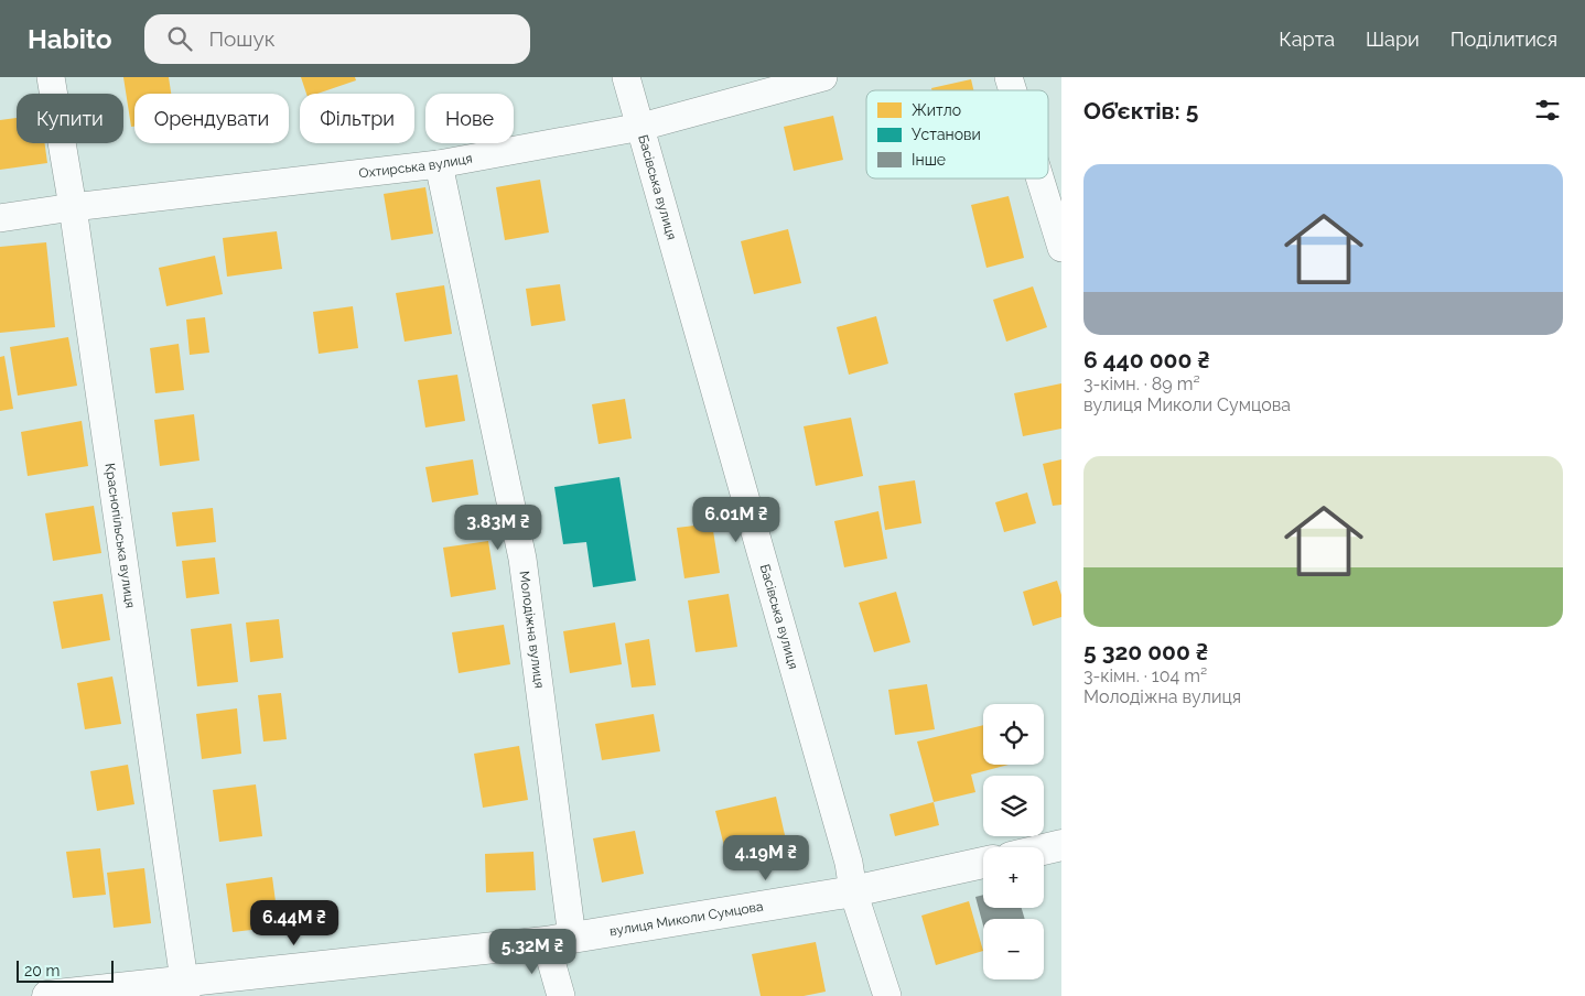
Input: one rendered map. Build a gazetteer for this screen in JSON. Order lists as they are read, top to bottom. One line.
{"streets":{"street":["Охтирська вулиця","Басівська вулиця","Краснопільська вулиця","Молодіжна вулиця","вулиця Миколи Сумцова"]},"crossings":[["Охтирська вулиця","Басівська вулиця"],["Охтирська вулиця","Краснопільська вулиця"],["Охтирська вулиця","Молодіжна вулиця"],["Басівська вулиця","вулиця Миколи Сумцова"],["Краснопільська вулиця","вулиця Миколи Сумцова"],["Молодіжна вулиця","вулиця Миколи Сумцова"]],"legend":["Житло","Установи","Інше"],"scale_bar":"20 m","page":{"header":"Habito","search":"Пошук","nav":["Карта","Шари","Поділитися"],"heading":"Об’єктів: 5","chip":["Купити","Орендувати","Фільтри","Нове"],"list":[{"name":"6 440 000 ₴","note":"3-кімн. · 89 m² · вулиця Миколи Сумцова"},{"name":"5 320 000 ₴","note":"3-кімн. · 104 m² · Молодіжна вулиця"}],"price":["6.01M ₴","3.83M ₴","4.19M ₴","6.44M ₴","5.32M ₴"],"map_buttons":["+","−"],"scale":"20 m"}}
